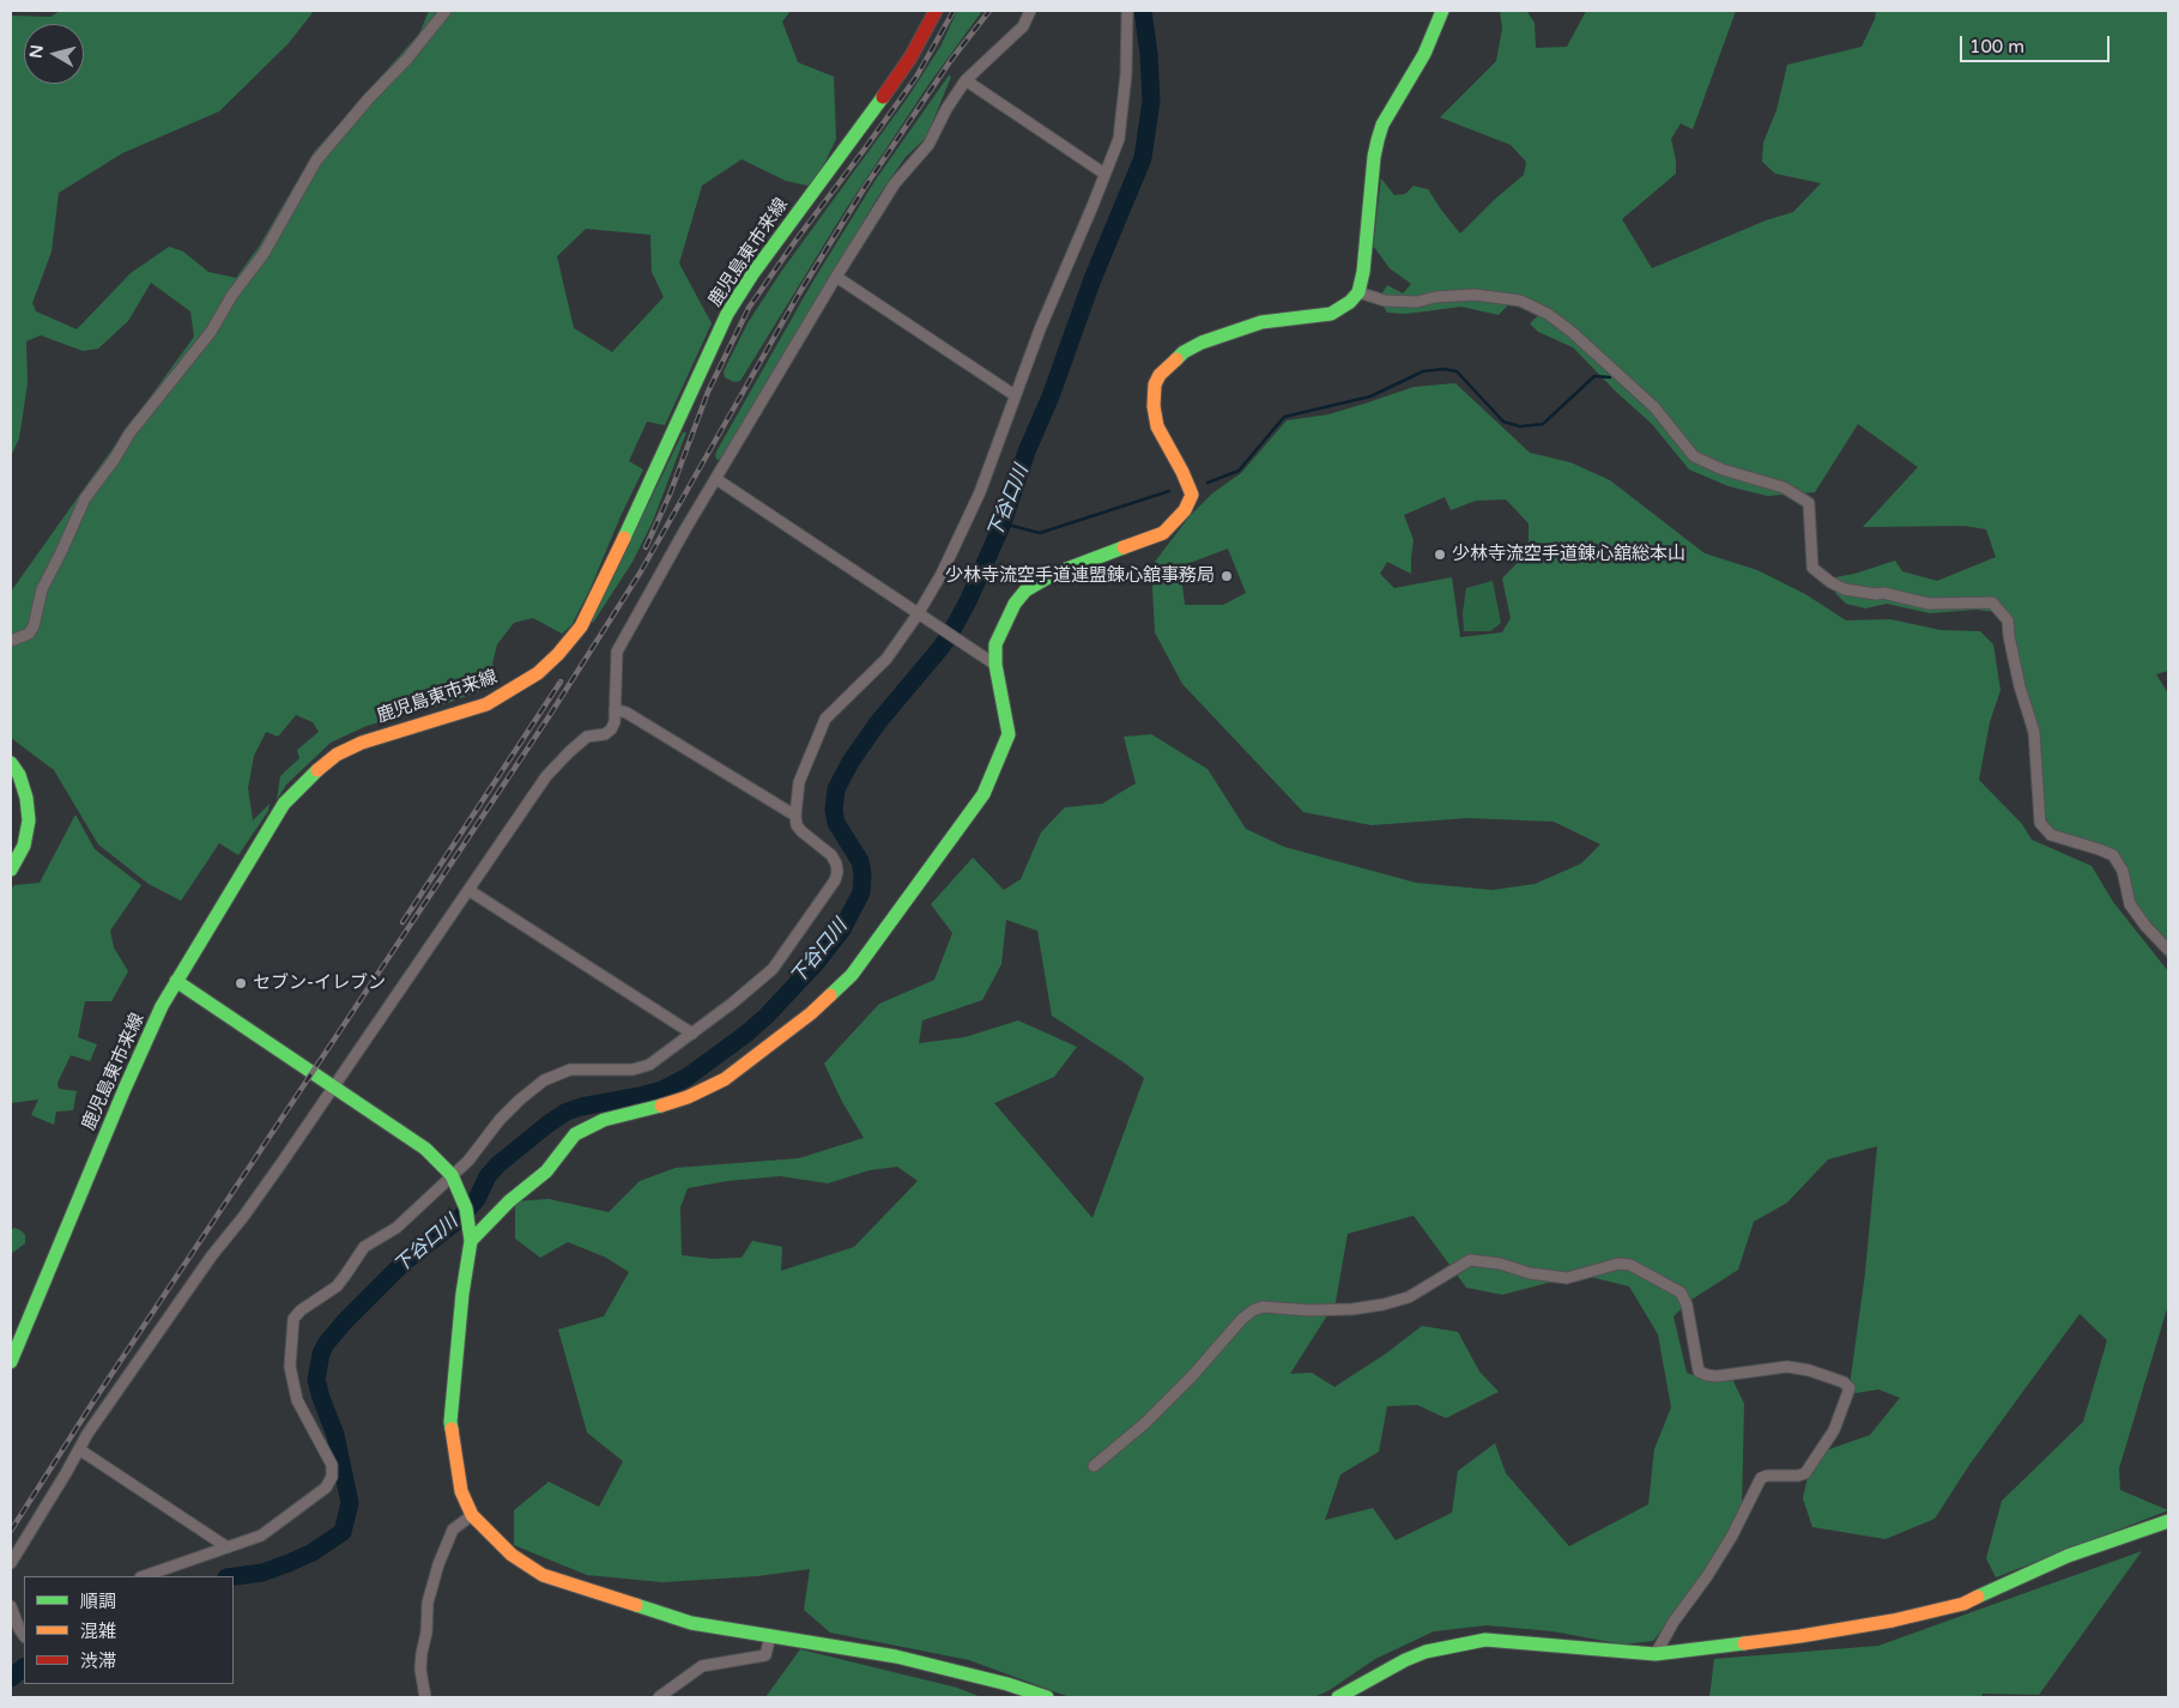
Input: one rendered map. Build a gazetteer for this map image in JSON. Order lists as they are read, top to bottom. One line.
{"streets":{"main road":["鹿児島東市来線"]},"water":["下谷口川"],"places":["少林寺流空手道錬心舘総本山","少林寺流空手道連盟錬心舘事務局","セブン-イレブン"],"legend":["順調","混雑","渋滞"],"scale_bar":"100 m","north":"left"}
